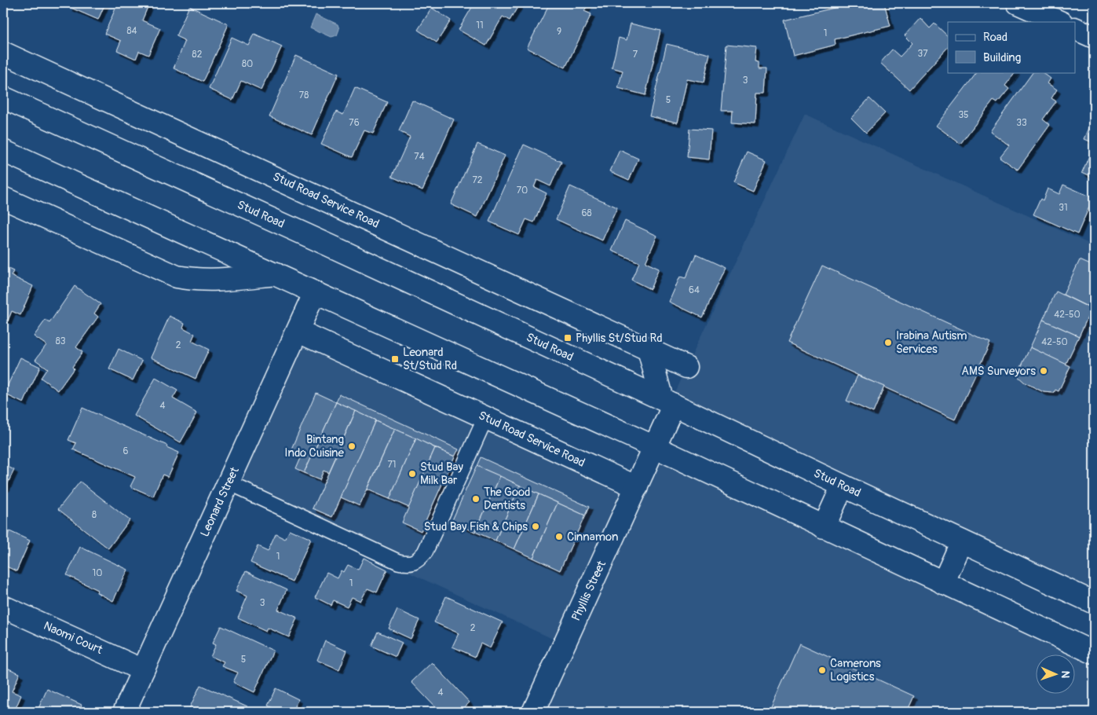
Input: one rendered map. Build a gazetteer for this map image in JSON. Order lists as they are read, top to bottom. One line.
{"streets":{"street":["Stud Road Service Road","Stud Road","Leonard Street","Phyllis Street","Naomi Court"]},"crossings":[["Stud Road Service Road","Leonard Street"],["Stud Road Service Road","Phyllis Street"],["Stud Road","Phyllis Street"],["Leonard Street","Naomi Court"]],"places":{"transit":["Phyllis St/Stud Rd","Leonard St/Stud Rd"],"other":["Irabina Autism Services","AMS Surveyors","Bintang Indo Cuisine","Stud Bay Milk Bar","The Good Dentists","Stud Bay Fish & Chips","Cinnamon","Camerons Logistics"]},"house_numbers":["11","84","9","1","37","82","7","80","3","78","5","35","76","33","74","72","70","31","68","64","42-50","83","42-50","2","4","6","71","8","1","10","1","3","2","5","4"],"legend":["Road","Building"],"north":"right"}
